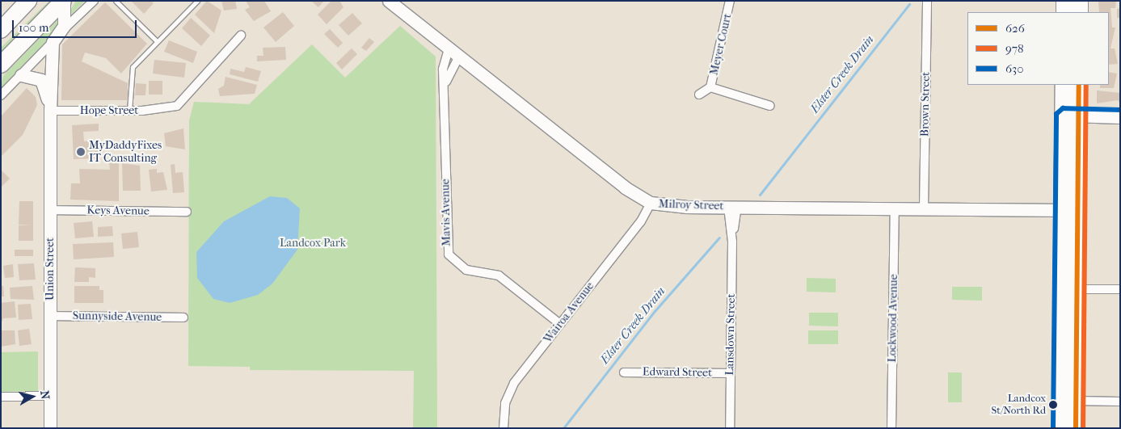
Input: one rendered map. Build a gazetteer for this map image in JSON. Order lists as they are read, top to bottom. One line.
{"streets":{"street":["Meyer Court","Brown Street","Hope Street","Milroy Street","Keys Avenue","Mavis Avenue","Union Street","Wairoa Avenue","Sunnyside Avenue","Lockwood Avenue","Lansdown Street","Edward Street"]},"crossings":[["Brown Street","Milroy Street"],["Hope Street","Union Street"],["Milroy Street","Mavis Avenue"],["Milroy Street","Wairoa Avenue"],["Milroy Street","Lockwood Avenue"],["Milroy Street","Lansdown Street"],["Keys Avenue","Union Street"],["Mavis Avenue","Wairoa Avenue"],["Union Street","Sunnyside Avenue"],["Lansdown Street","Edward Street"]],"water":["Elster Creek Drain"],"parks":["Landcox Park"],"places":["MyDaddyFixes IT Consulting","Landcox St/North Rd"],"lines":["transit line 626","transit line 978","transit line 630"],"legend":["626","978","630"],"scale_bar":"100 m","north":"right"}
